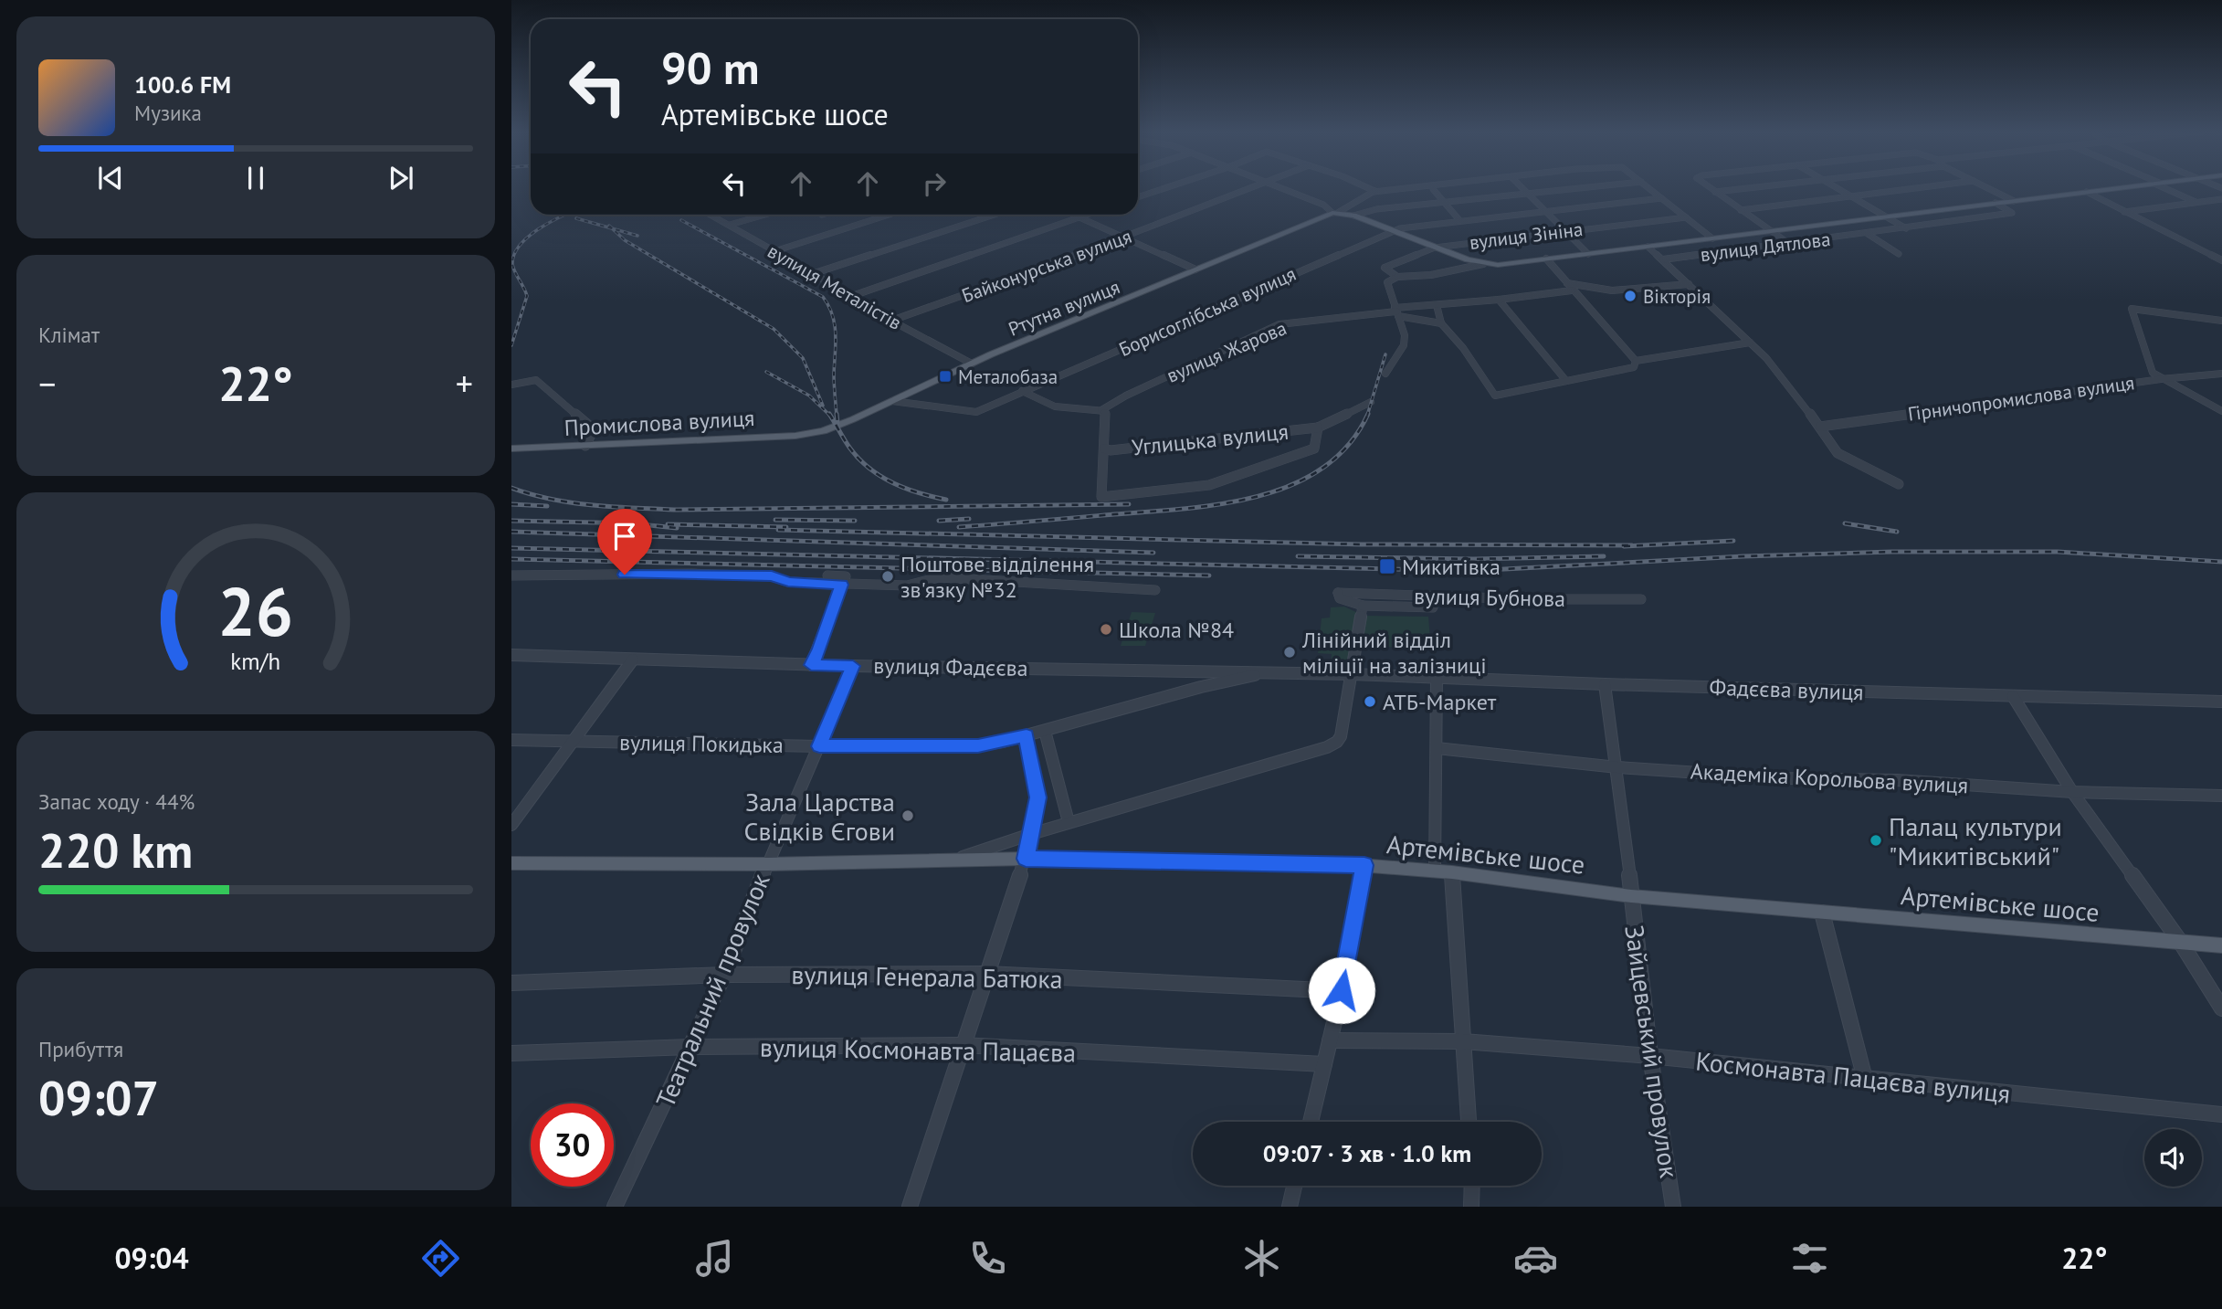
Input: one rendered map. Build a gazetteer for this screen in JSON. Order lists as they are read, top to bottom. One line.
{"streets":{"main road":["Ртутна вулиця","Промислова вулиця","Артемівське шосе"],"street":["вулиця Зініна","вулиця Дятлова","Байконурська вулиця","вулиця Металістів","Борисоглібська вулиця","вулиця Жарова","Гірничопромислова вулиця","Углицька вулиця","вулиця Бубнова","вулиця Фадєєва","Фадєєва вулиця","вулиця Покидька","Академіка Корольова вулиця","вулиця Генерала Батюка","Театральний провулок","вулиця Космонавта Пацаєва","Зайцевський провулок","Космонавта Пацаєва вулиця"]},"crossings":[["вулиця Зініна","Ртутна вулиця"],["Байконурська вулиця","вулиця Металістів"],["вулиця Металістів","Ртутна вулиця"],["Ртутна вулиця","Борисоглібська вулиця"],["Ртутна вулиця","Промислова вулиця"],["вулиця Жарова","Углицька вулиця"],["вулиця Фадєєва","Фадєєва вулиця"],["вулиця Фадєєва","вулиця Покидька"],["вулиця Фадєєва","Театральний провулок"],["Фадєєва вулиця","Зайцевський провулок"],["вулиця Покидька","Театральний провулок"],["Академіка Корольова вулиця","Зайцевський провулок"],["Артемівське шосе","Театральний провулок"],["Артемівське шосе","Зайцевський провулок"],["вулиця Генерала Батюка","Театральний провулок"],["Театральний провулок","вулиця Космонавта Пацаєва"],["Зайцевський провулок","Космонавта Пацаєва вулиця"]],"places":{"other":["Вікторія","Поштове відділення зв'язку №32","Школа №84","Лінійний відділ міліції на залізниці","АТБ-Маркет","Зала Царства Свідків Єгови","Палац культури \"Микитівський\""],"transit":["Металобаза","Микитівка"]},"page":{"turn":["90 m","Артемівське шосе"],"song":["100.6 FM","Музика"],"tile":["Клімат",["Запас ходу · 44%","220 km"],["Прибуття","09:07"]],"heat":["−","22°","+"],"limit":"30","trip":"09:07 · 3 хв · 1.0 km","tabs":["09:04","22°"],"gauge":["26","km/h"]}}
